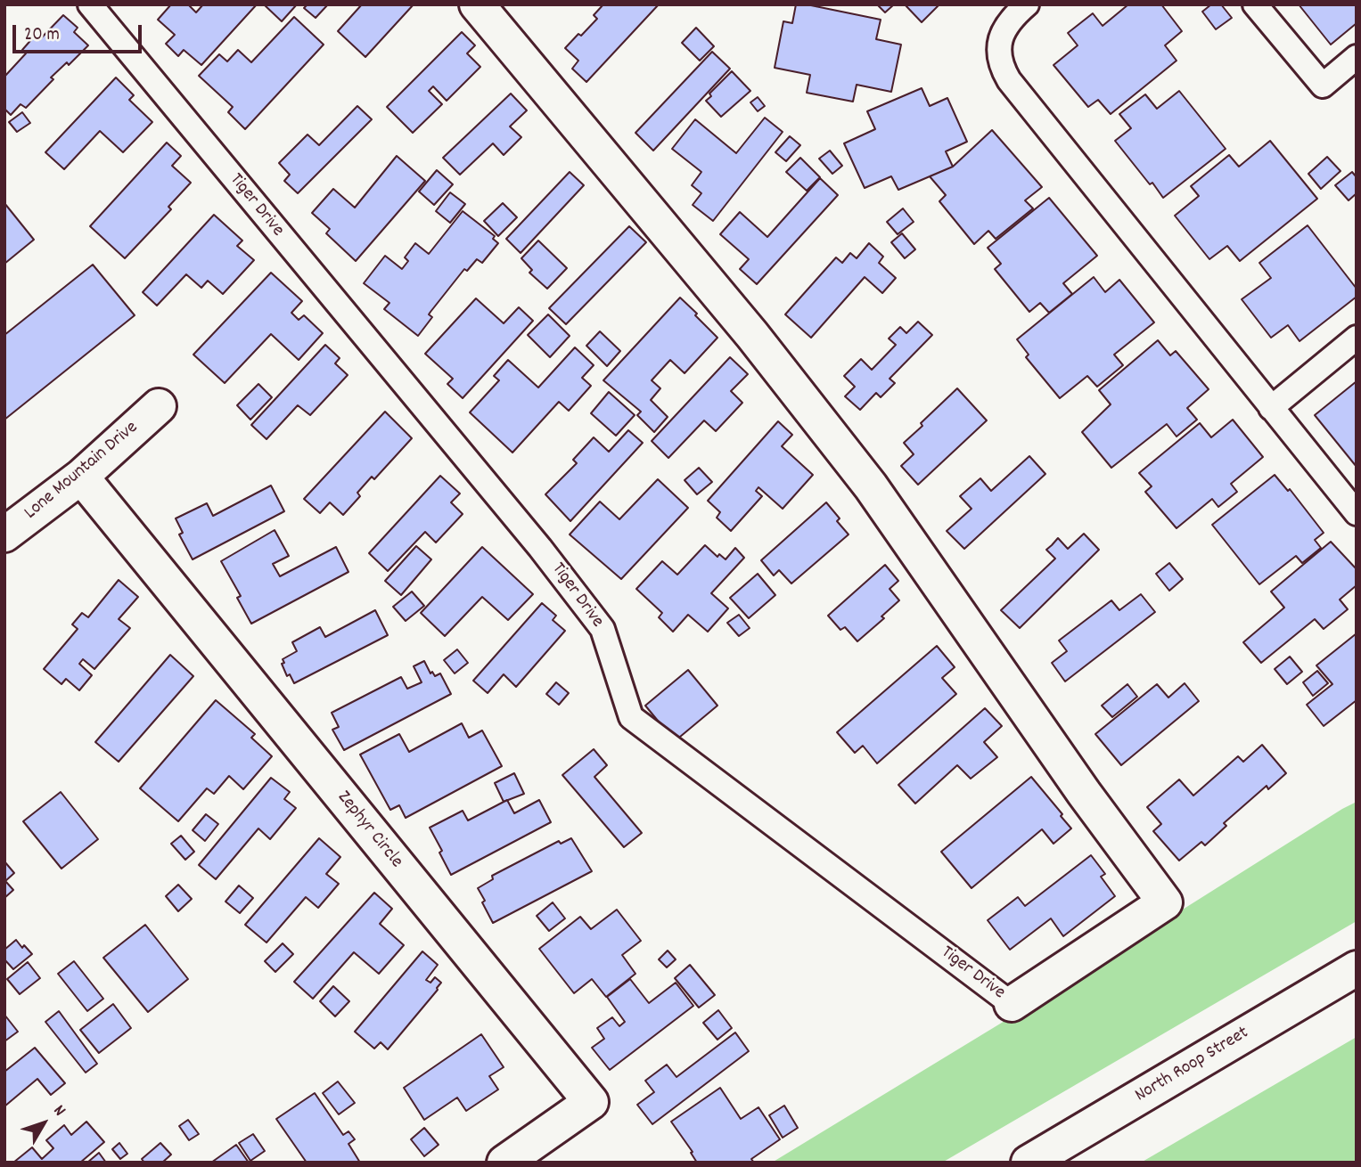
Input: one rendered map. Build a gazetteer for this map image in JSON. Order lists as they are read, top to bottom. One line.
{"streets":{"street":["Tiger Drive","Lone Mountain Drive","Zephyr Circle","North Roop Street"]},"crossings":[["Lone Mountain Drive","Zephyr Circle"]],"scale_bar":"20 m","north":"top right"}
